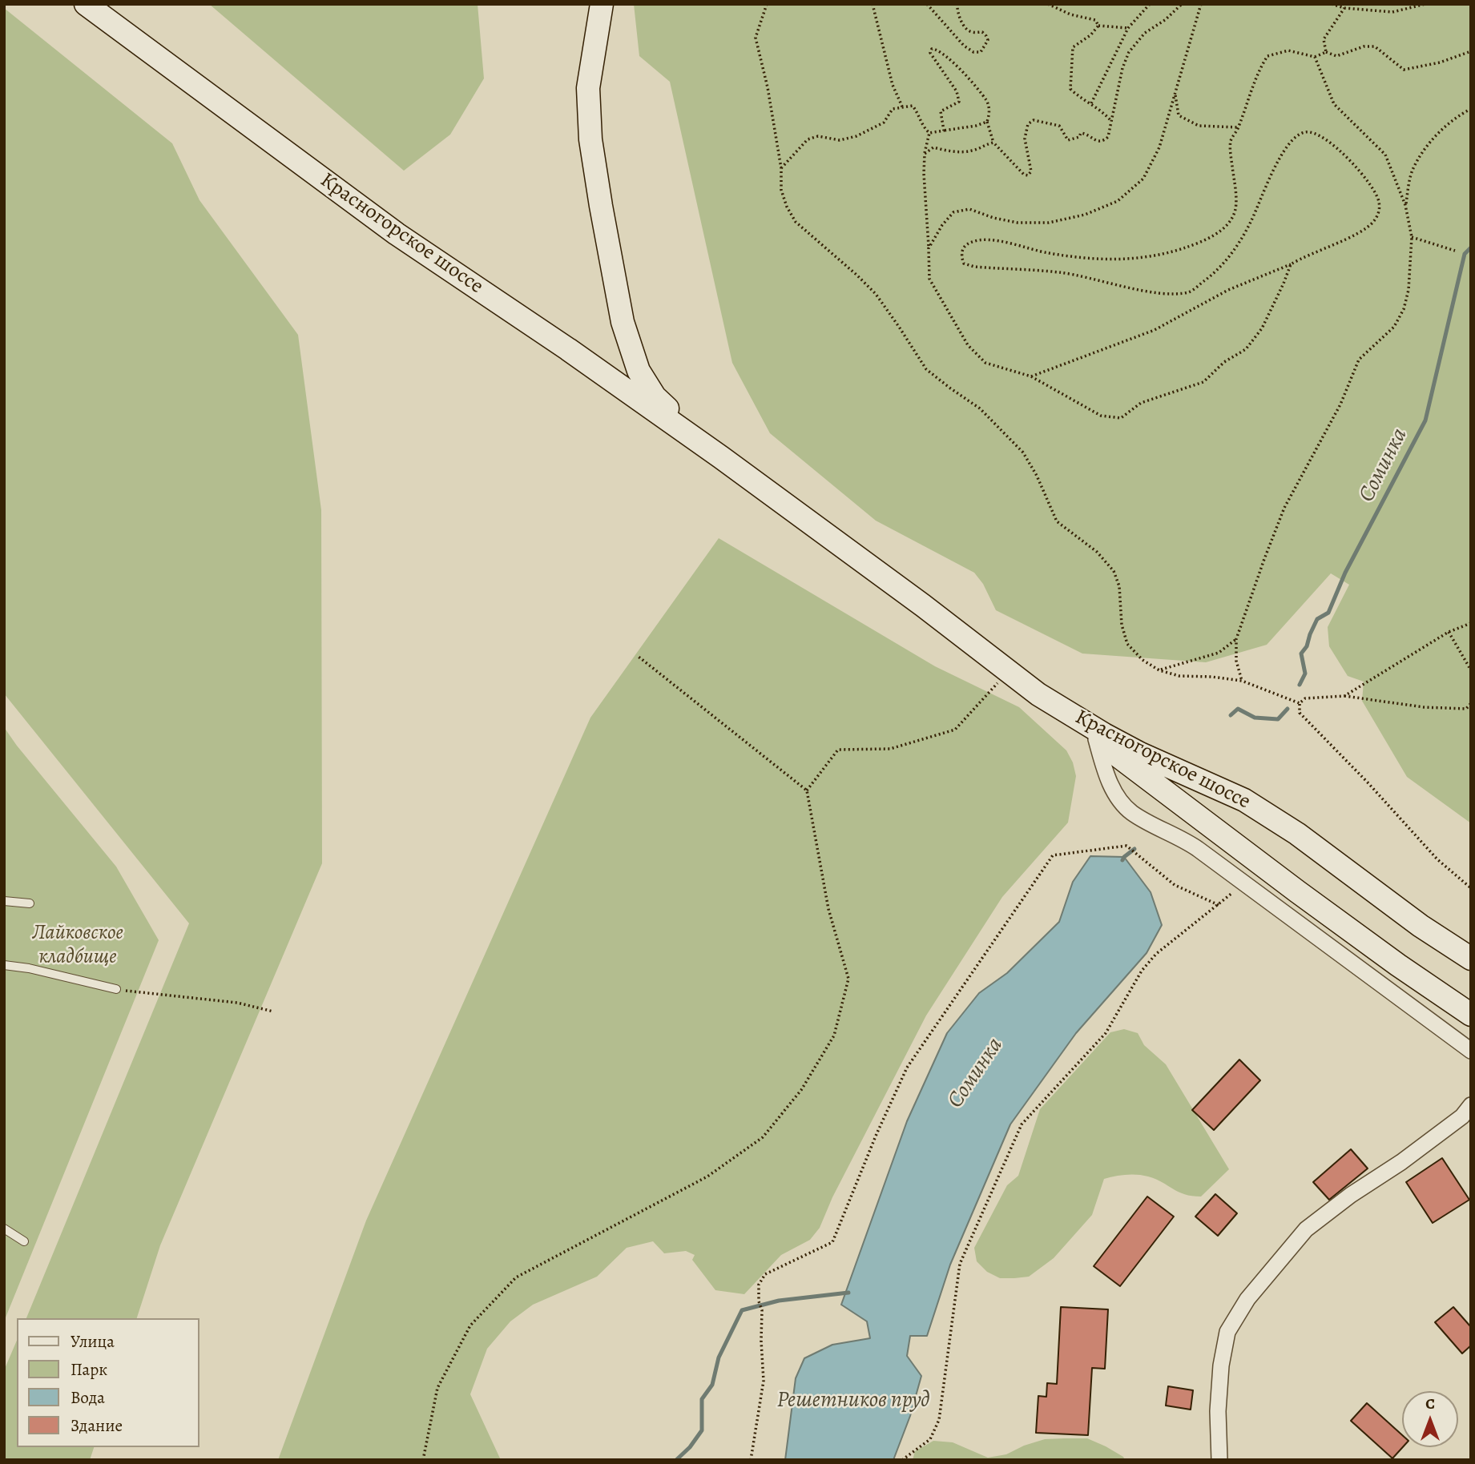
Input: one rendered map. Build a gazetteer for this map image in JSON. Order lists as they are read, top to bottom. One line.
{"streets":{"main road":["Красногорское шоссе"]},"water":["Соминка","Решетников пруд"],"parks":["Лайковское кладбище"],"legend":["Улица","Парк","Вода","Здание"],"north":"top"}
